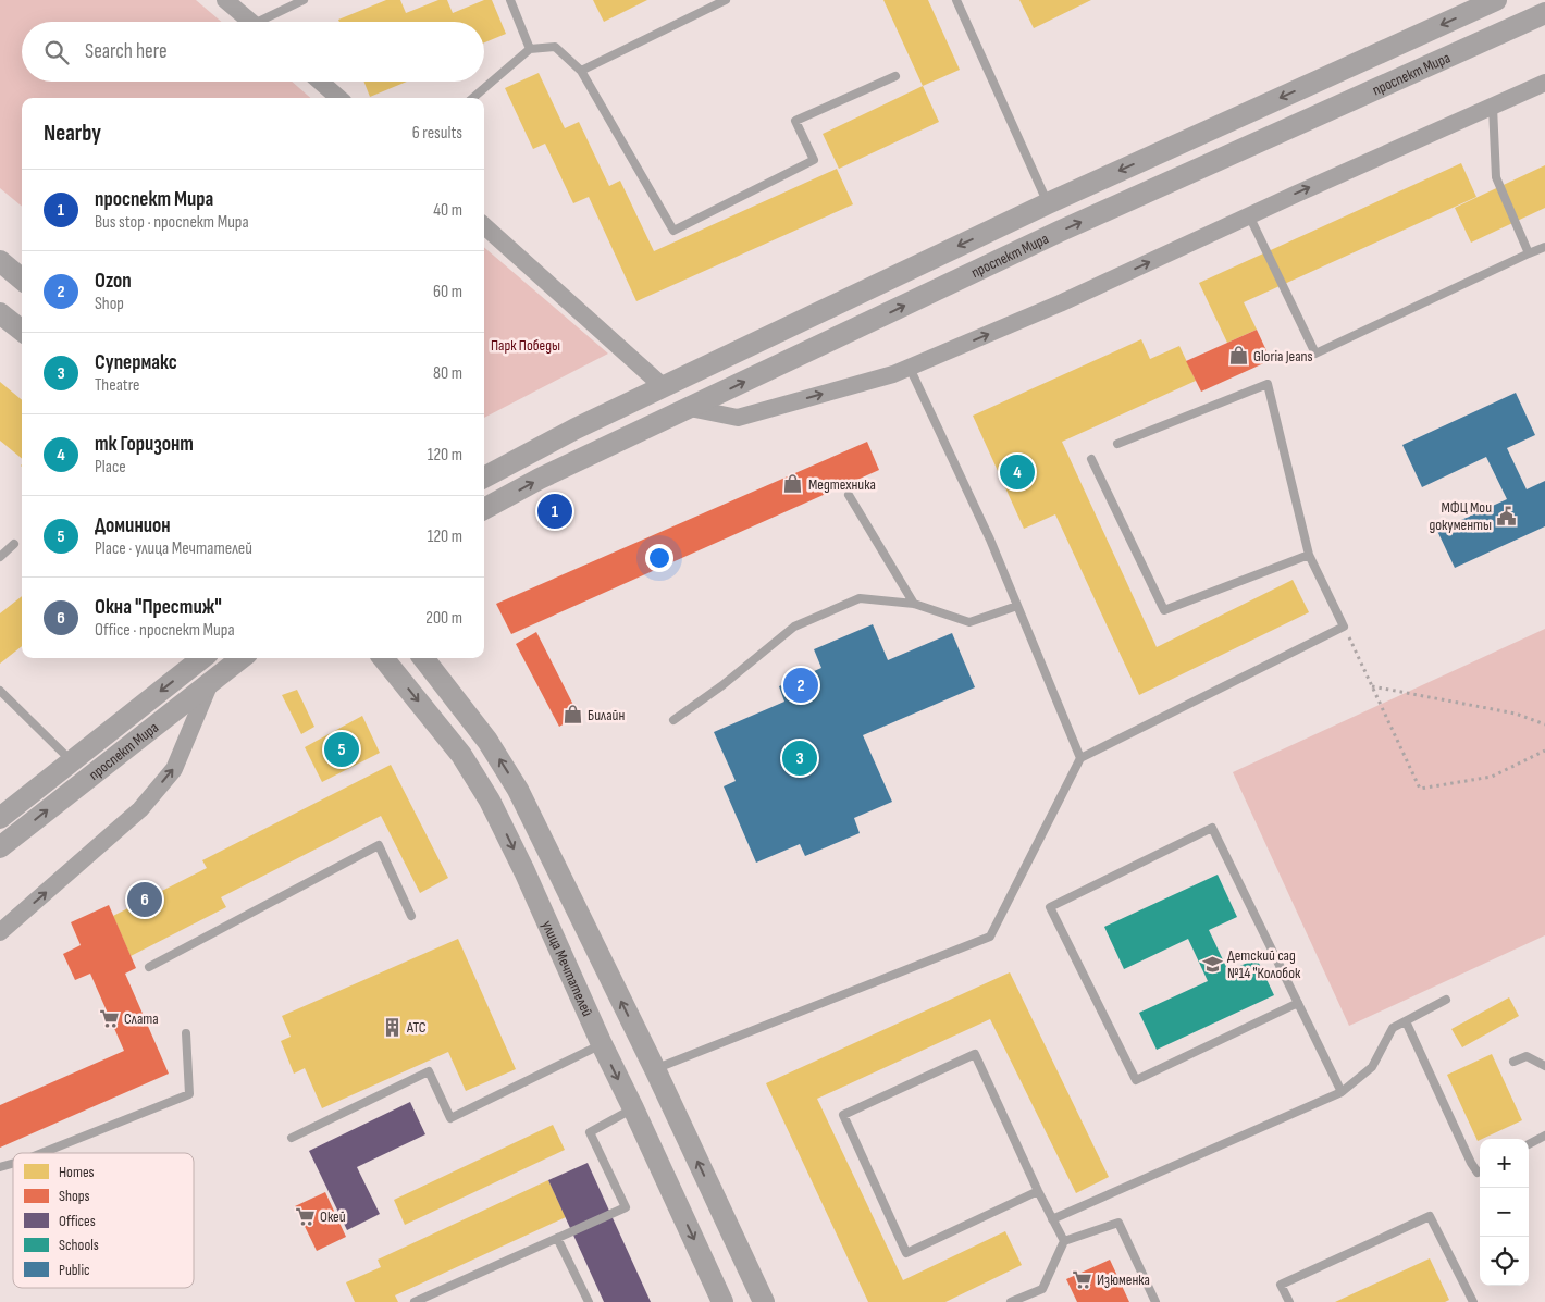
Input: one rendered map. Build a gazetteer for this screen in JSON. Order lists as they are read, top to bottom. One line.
{"streets":{"street":["проспект Мира","улица Мечтателей"]},"parks":["Парк Победы"],"places":{"shop":["Gloria Jeans","Медтехника","Билайн"],"public building":["МФЦ Мои документы"],"school or university":["Детский сад №14 \"Колобок"],"supermarket":["Слата","Окей","Изюменка"],"building":["АТС"]},"legend":["Homes","Shops","Offices","Schools","Public"],"page":{"search":"Search here","heading":["Nearby","6 results"],"list":[{"mark":"1","name":"проспект Мира","note":"Bus stop · проспект Мира","value":"40 m"},{"mark":"2","name":"Ozon","note":"Shop","value":"60 m"},{"mark":"3","name":"Супермакс","note":"Theatre","value":"80 m"},{"mark":"4","name":"тк Горизонт","note":"Place","value":"120 m"},{"mark":"5","name":"Доминион","note":"Place · улица Мечтателей","value":"120 m"},{"mark":"6","name":"Окна \"Престиж\"","note":"Office · проспект Мира","value":"200 m"}],"pins":["4","1","2","5","3","6"],"map_buttons":["+","−"]}}
